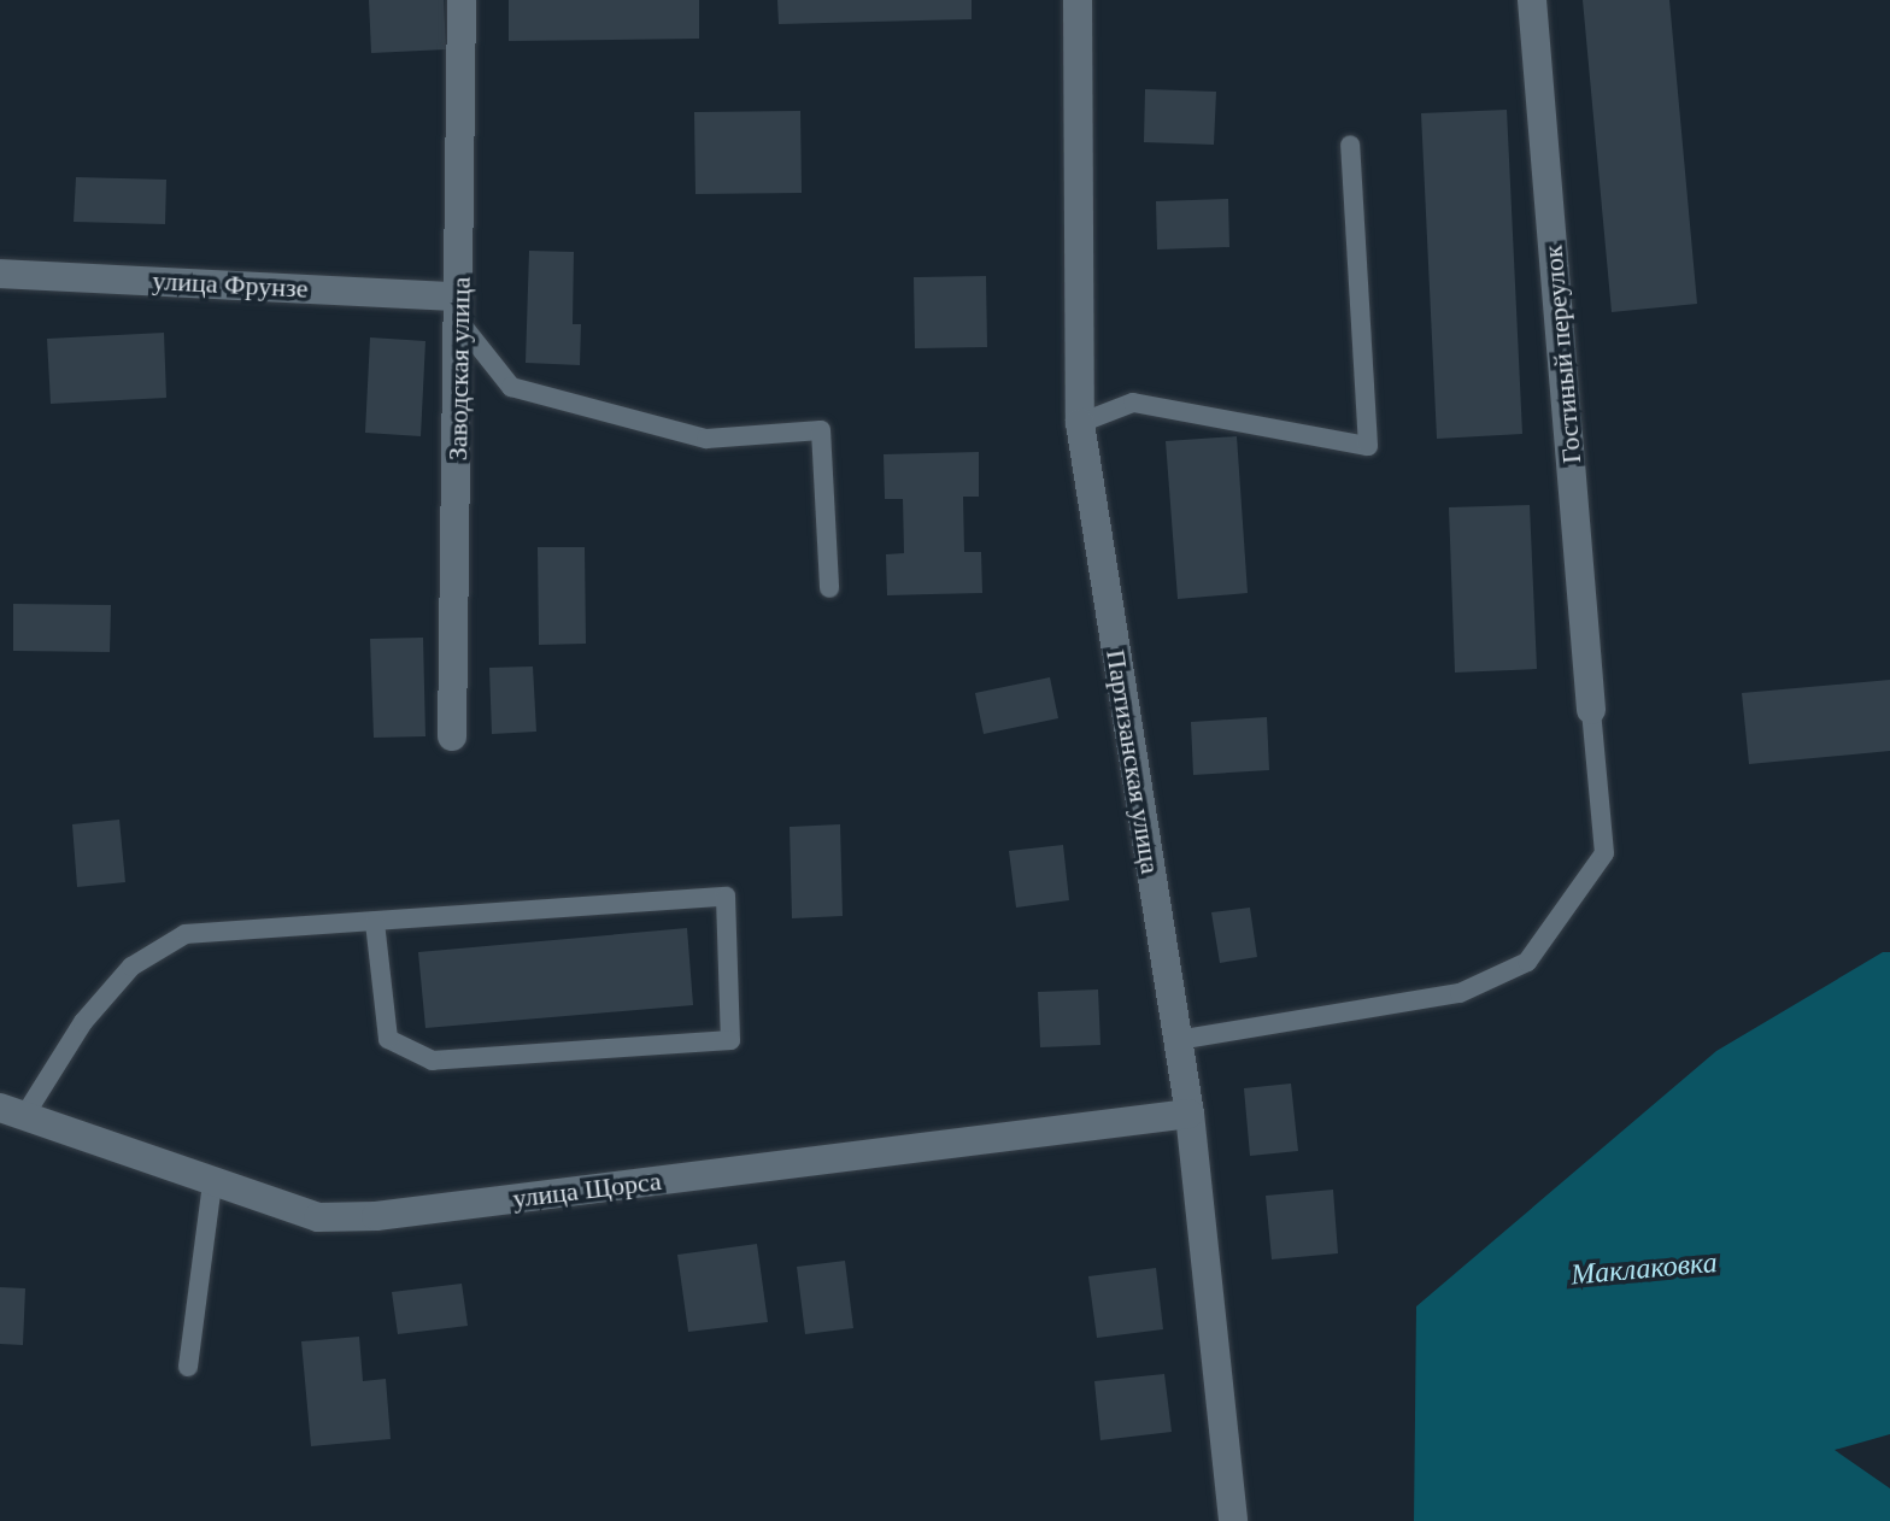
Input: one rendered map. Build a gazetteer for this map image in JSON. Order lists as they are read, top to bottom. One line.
{"streets":{"street":["улица Фрунзе","Гостиный переулок","Заводская улица","Партизанская улица","улица Щорса"]},"crossings":[["улица Фрунзе","Заводская улица"],["Партизанская улица","улица Щорса"]],"water":["Маклаковка"]}
